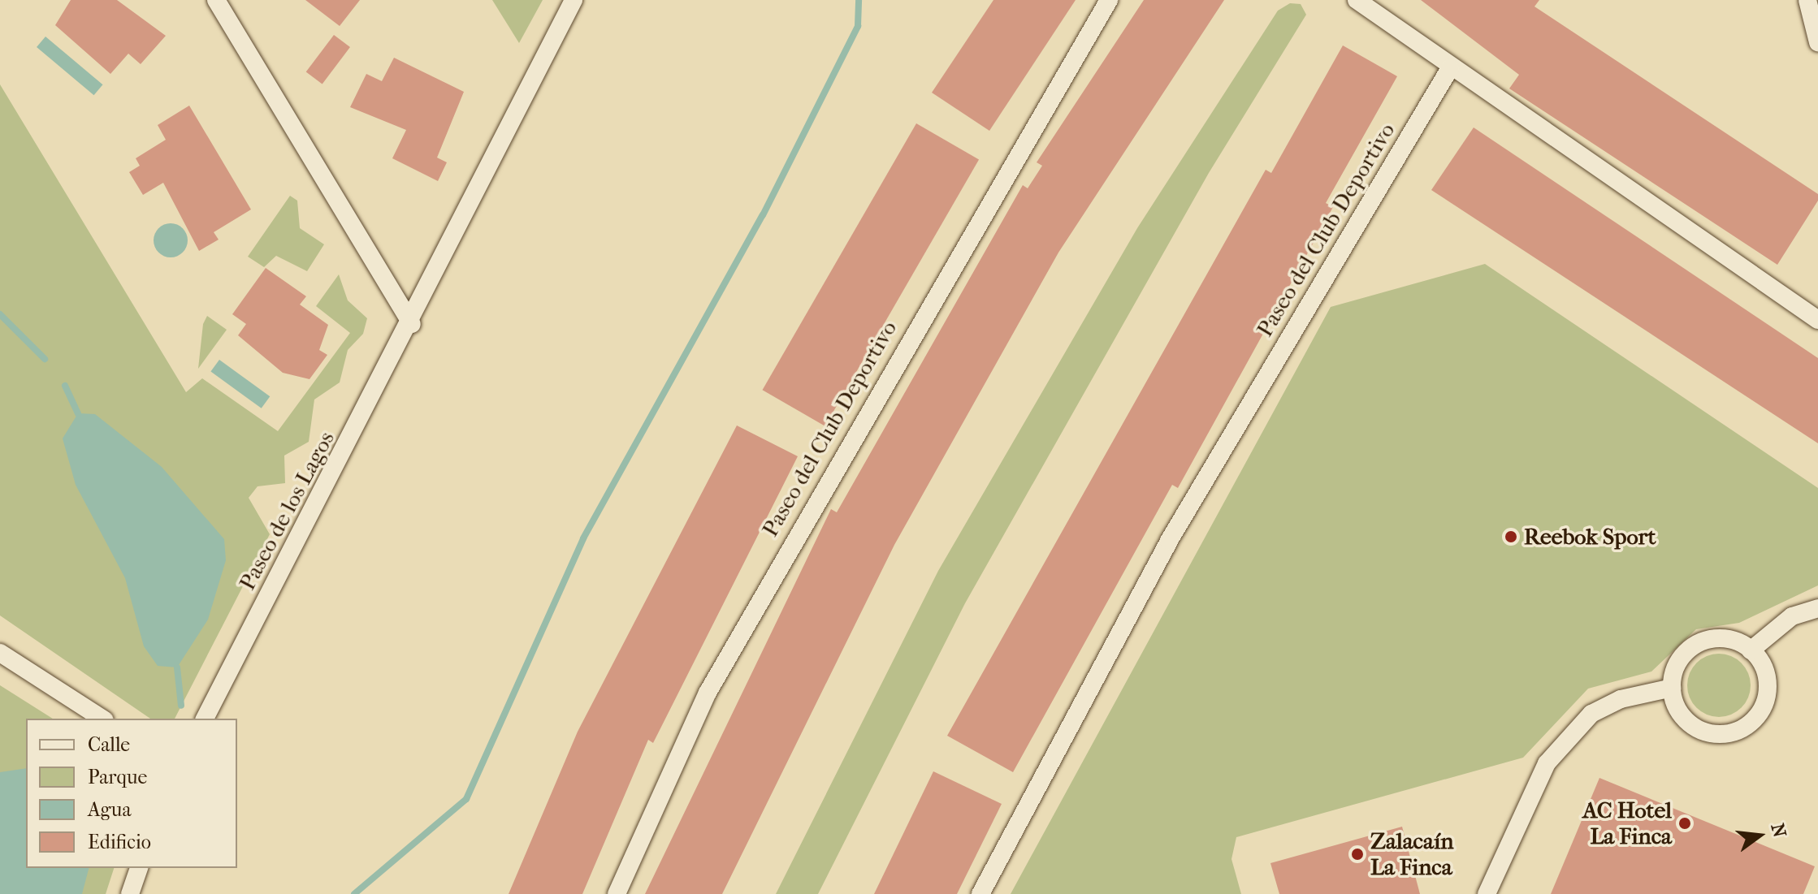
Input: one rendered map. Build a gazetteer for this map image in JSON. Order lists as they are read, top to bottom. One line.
{"streets":{"street":["Paseo del Club Deportivo","Paseo de los Lagos"]},"places":["Reebok Sport","AC Hotel La Finca","Zalacaín La Finca"],"legend":["Calle","Parque","Agua","Edificio"],"north":"right"}
